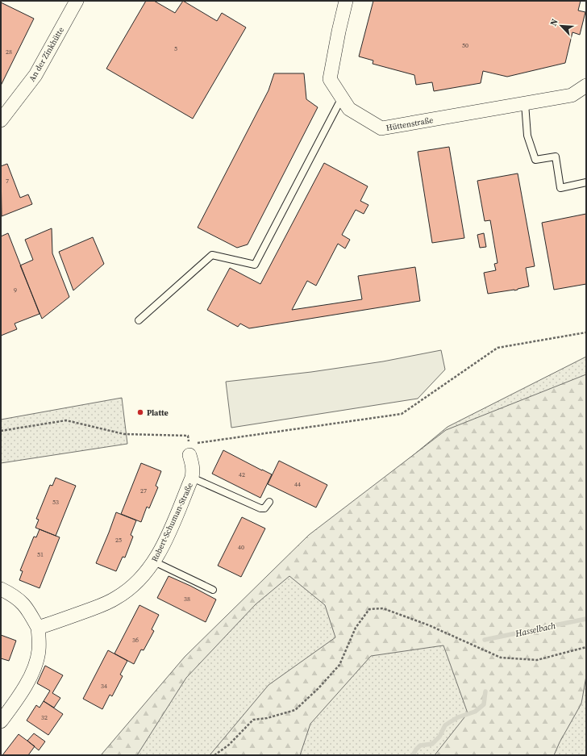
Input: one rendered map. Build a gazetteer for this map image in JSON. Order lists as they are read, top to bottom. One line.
{"streets":{"street":["An der Zinkhütte","Hüttenstraße","Robert-Schuman-Straße"]},"water":["Hasselbach"],"places":["Platte"],"house_numbers":["50","5","28","7","9","42","44","27","53","25","40","51","38","36","34","32"],"north":"top left"}
